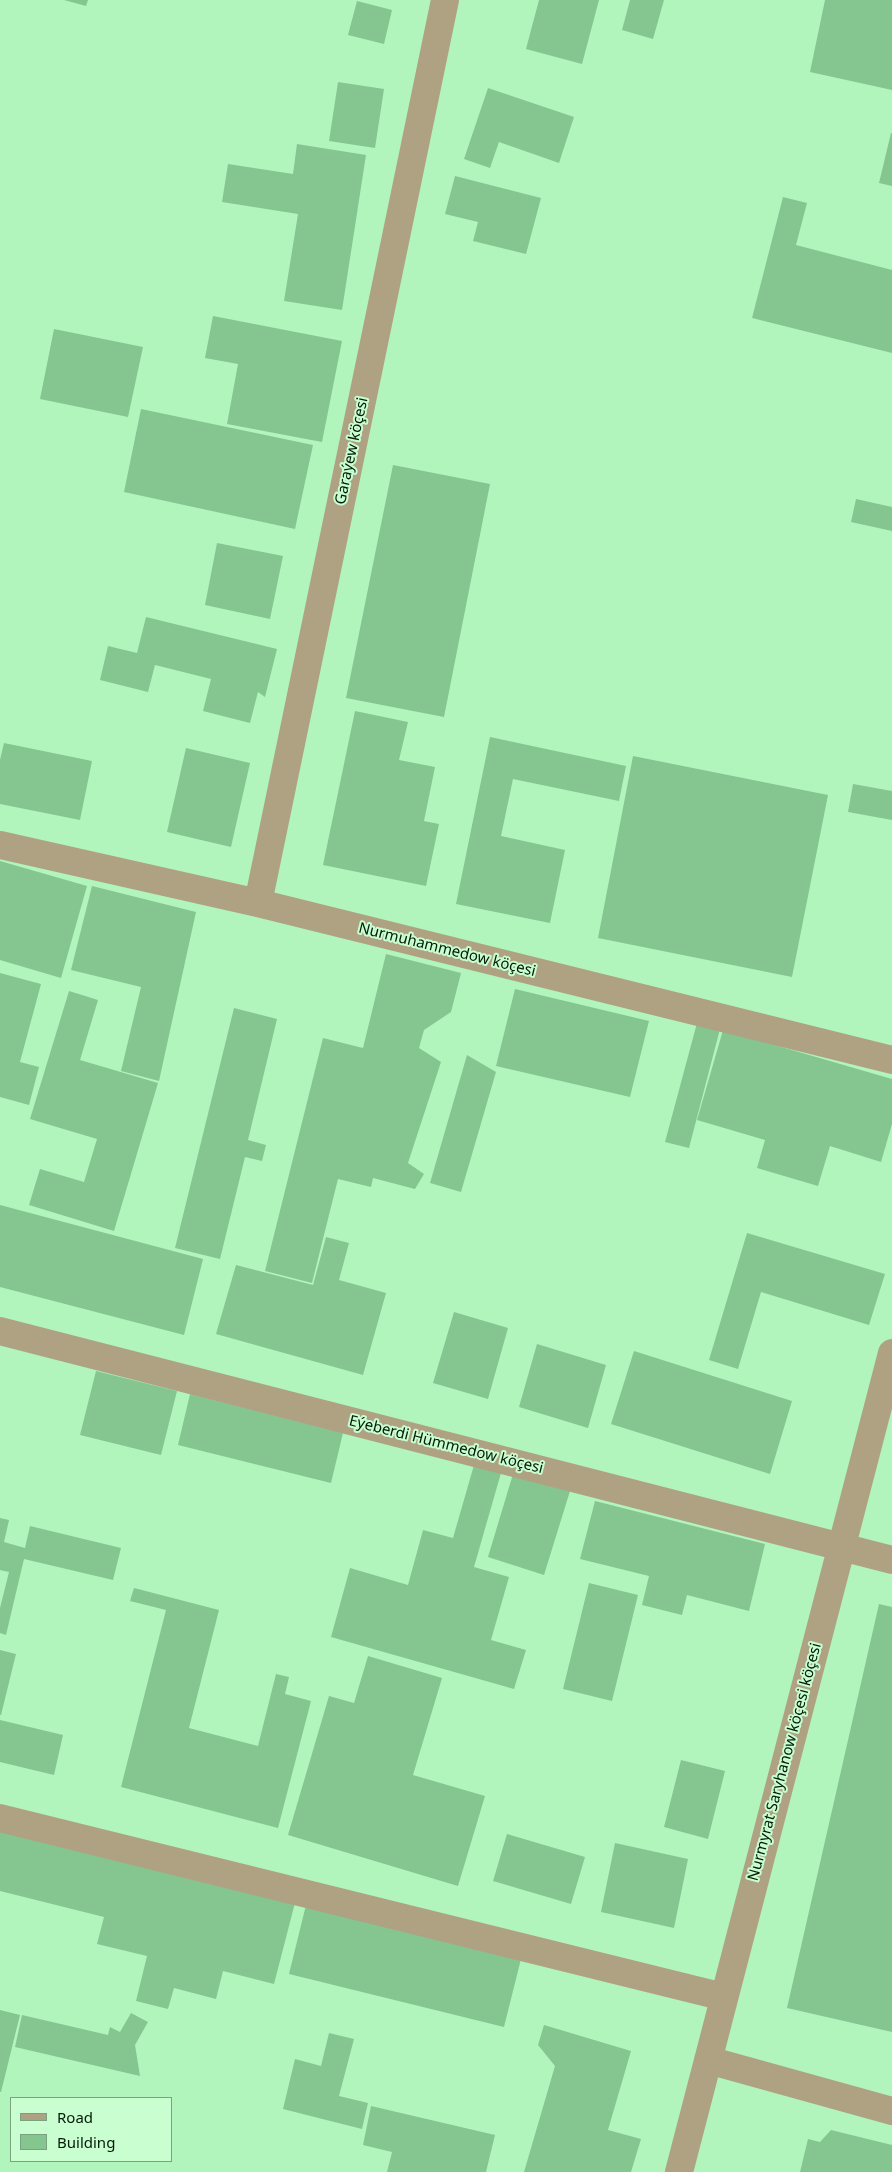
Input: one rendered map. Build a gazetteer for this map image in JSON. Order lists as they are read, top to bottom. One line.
{"streets":{"street":["Garaýew köçesi","Nurmuhammedow köçesi","Eýeberdi Hümmedow köçesi","Nurmyrat Saryhanow köçesi köçesi"]},"crossings":[["Garaýew köçesi","Nurmuhammedow köçesi"],["Eýeberdi Hümmedow köçesi","Nurmyrat Saryhanow köçesi köçesi"]],"legend":["Road","Building"]}
